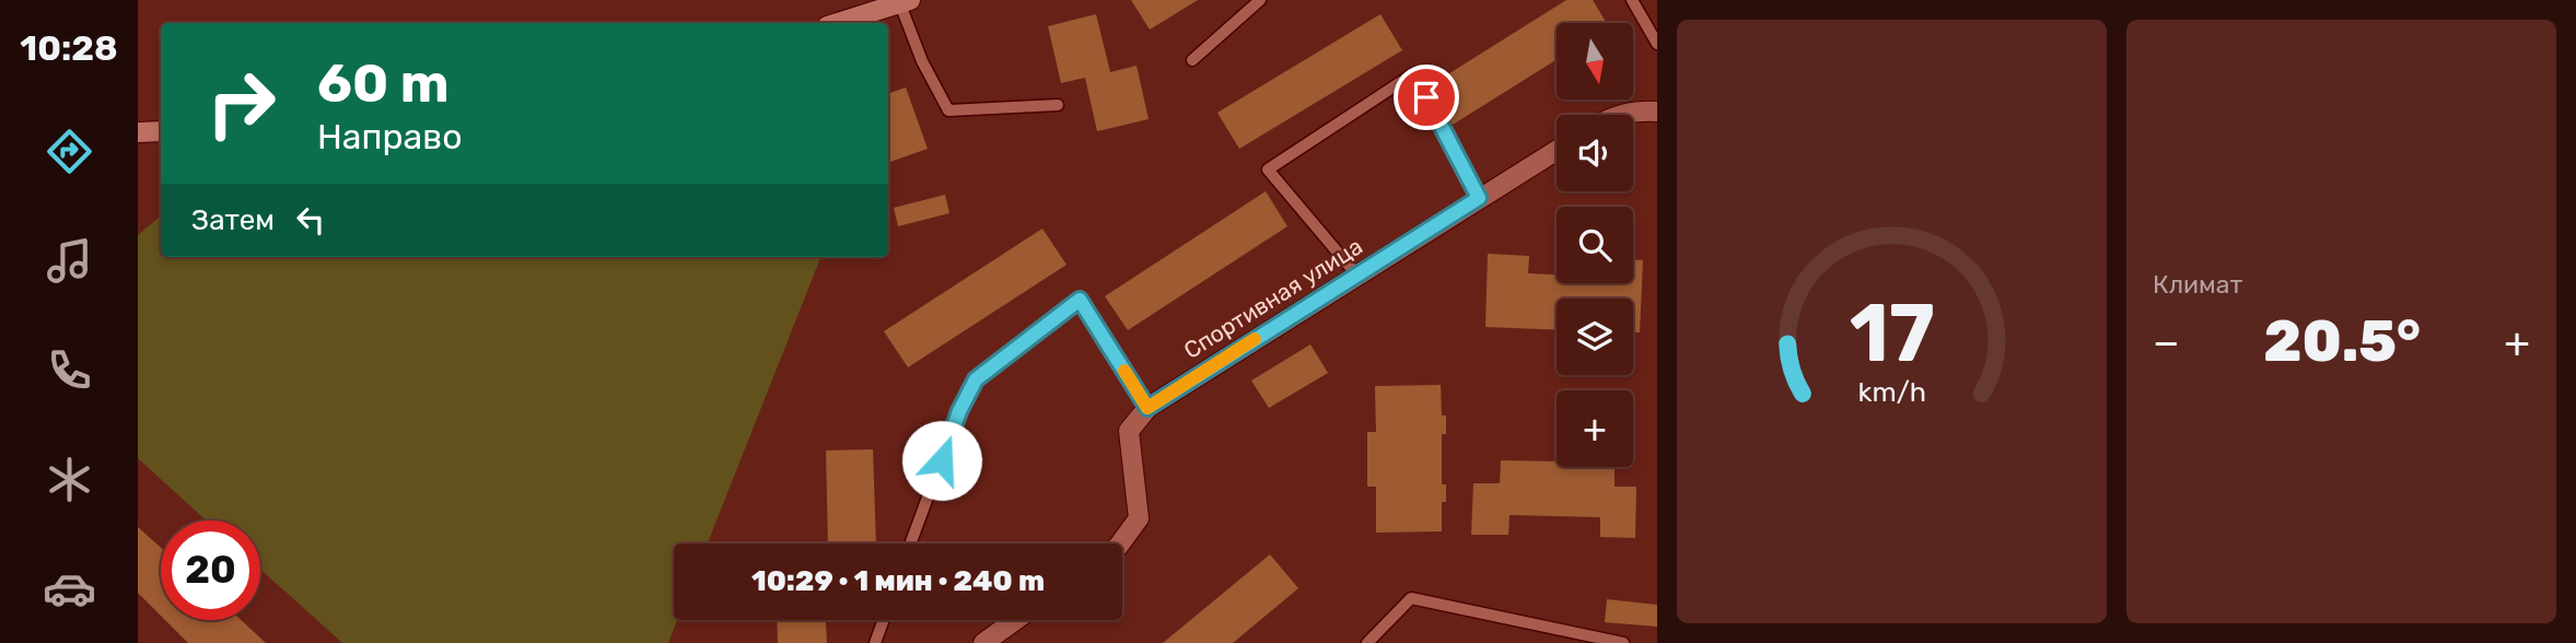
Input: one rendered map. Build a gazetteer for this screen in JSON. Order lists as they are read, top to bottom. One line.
{"streets":{"street":["Спортивная улица"]},"north":"bottom","page":{"tabs":"10:28","tile":"Климат","map_buttons":"+","turn":["60 m","Направо"],"then":"Затем","heat":["−","20.5°","+"],"limit":"20","trip":"10:29 · 1 мин · 240 m","gauge":["17","km/h"]}}
